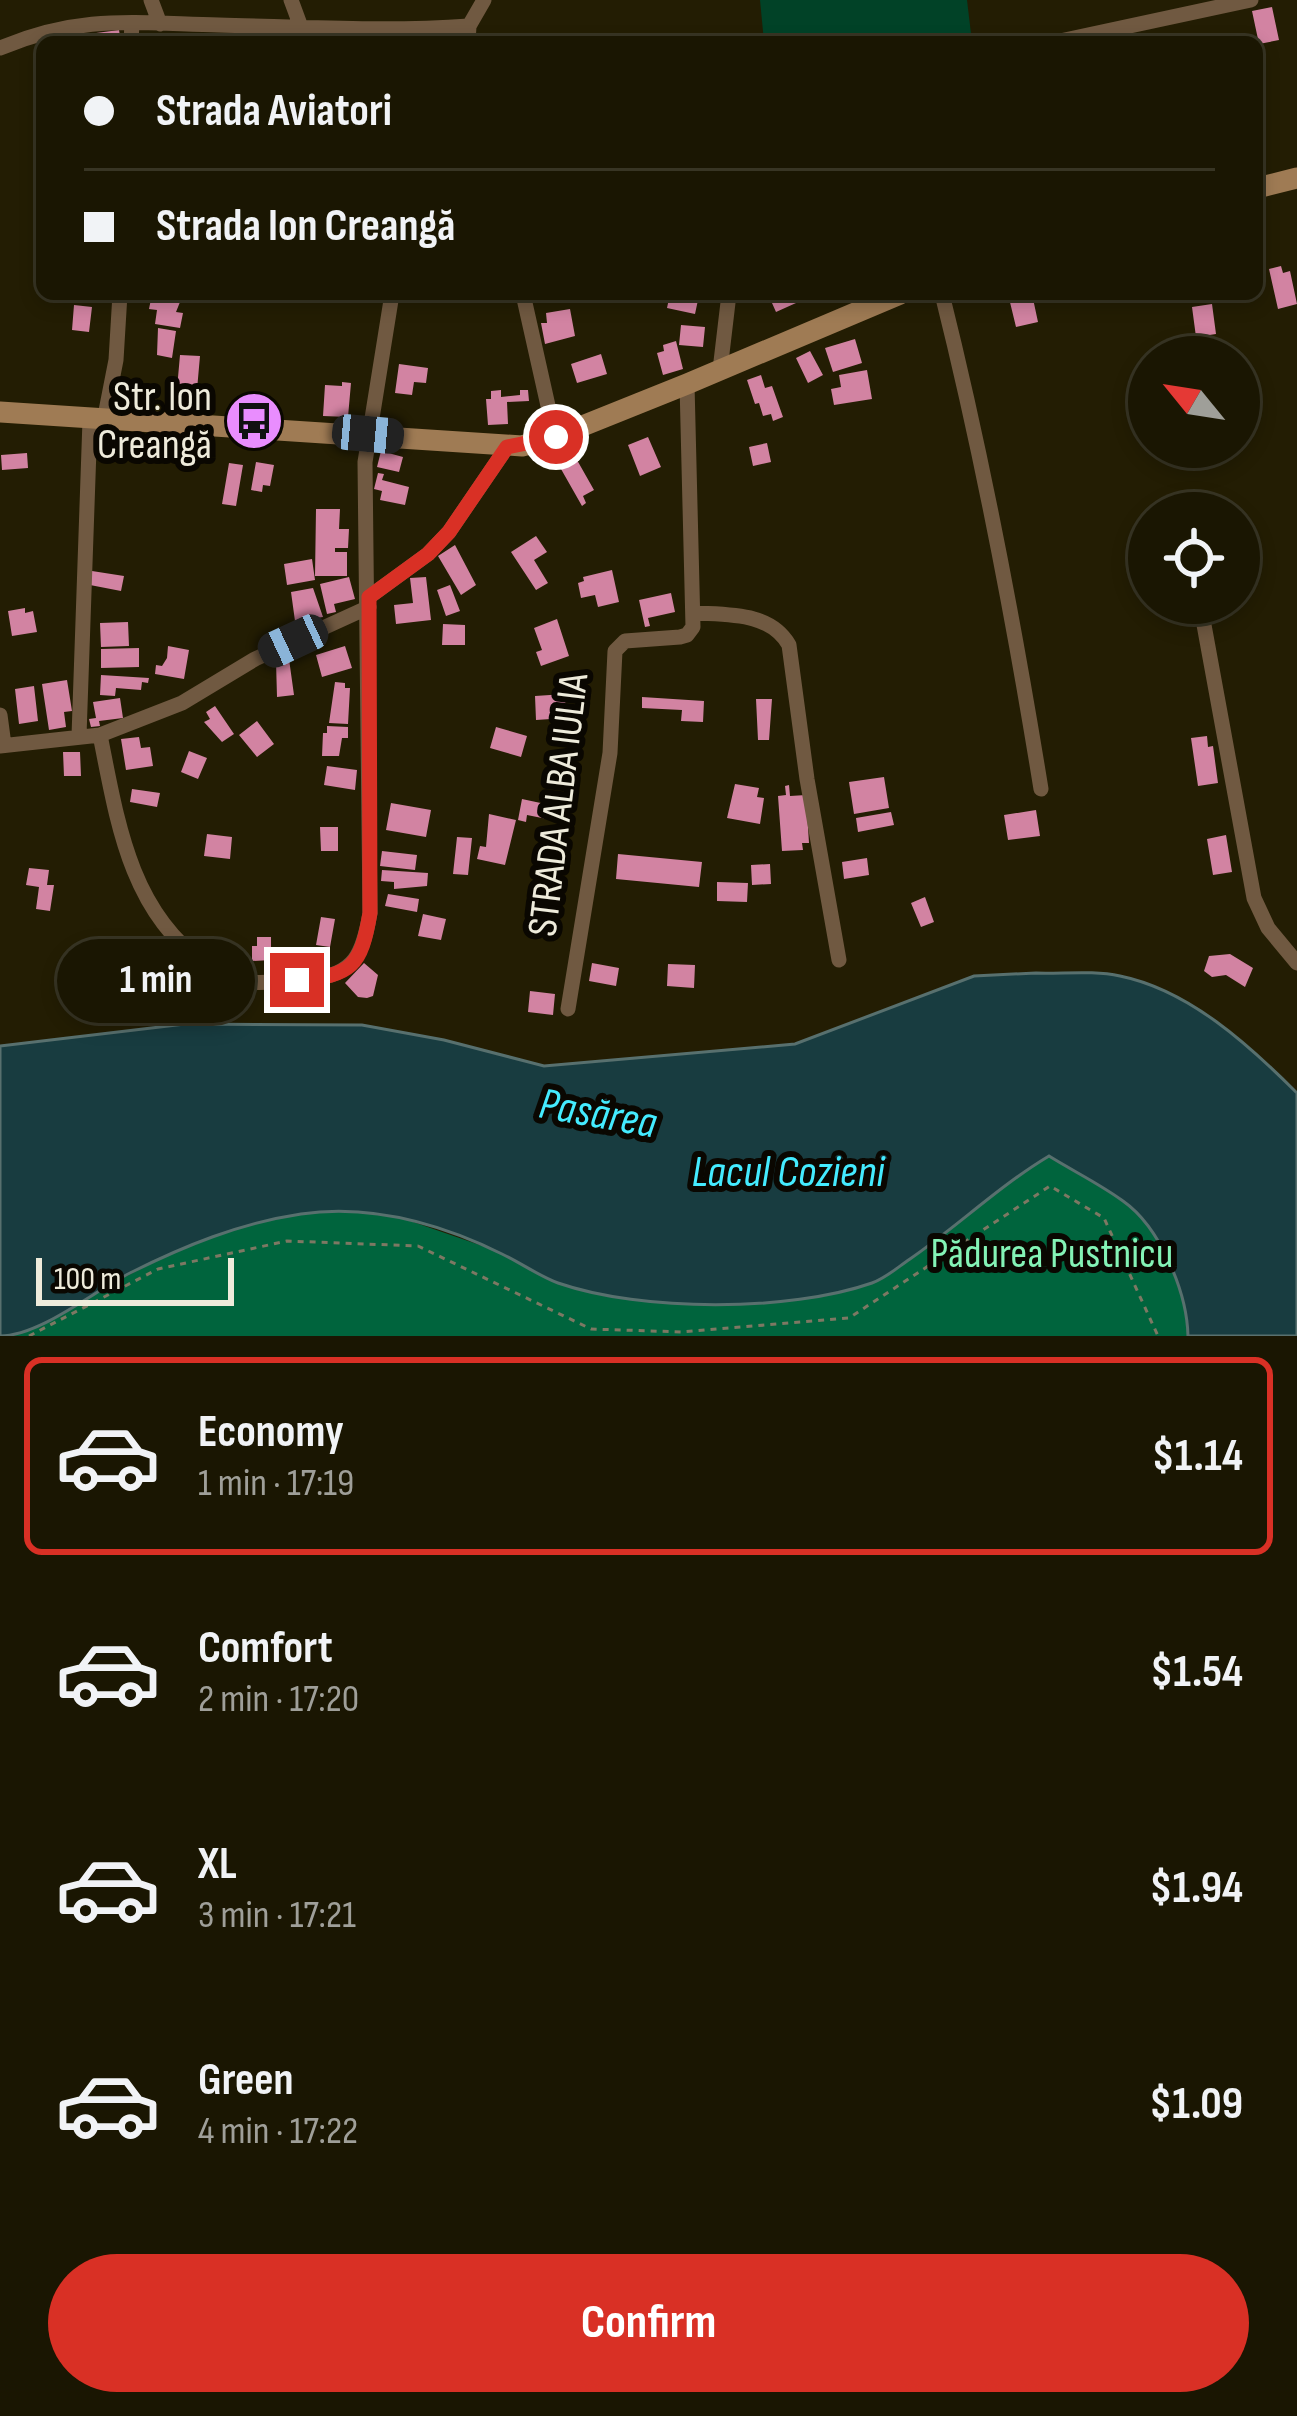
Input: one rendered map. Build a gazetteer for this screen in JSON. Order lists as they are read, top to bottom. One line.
{"streets":{"street":["STRADA ALBA IULIA"]},"water":["Pasărea","Lacul Cozieni"],"parks":["Pădurea Pustnicu"],"places":{"bus stop":["Str. Ion Creangă"]},"scale_bar":"100 m","north":"top left","page":{"banner":["Strada Aviatori","Strada Ion Creangă"],"bubble":"1 min","scale":"100 m","list":[{"name":"Economy","note":"1 min · 17:19","value":"$1.14"},{"name":"Comfort","note":"2 min · 17:20","value":"$1.54"},{"name":"XL","note":"3 min · 17:21","value":"$1.94"},{"name":"Green","note":"4 min · 17:22","value":"$1.09"}],"buttons":"Confirm"}}
